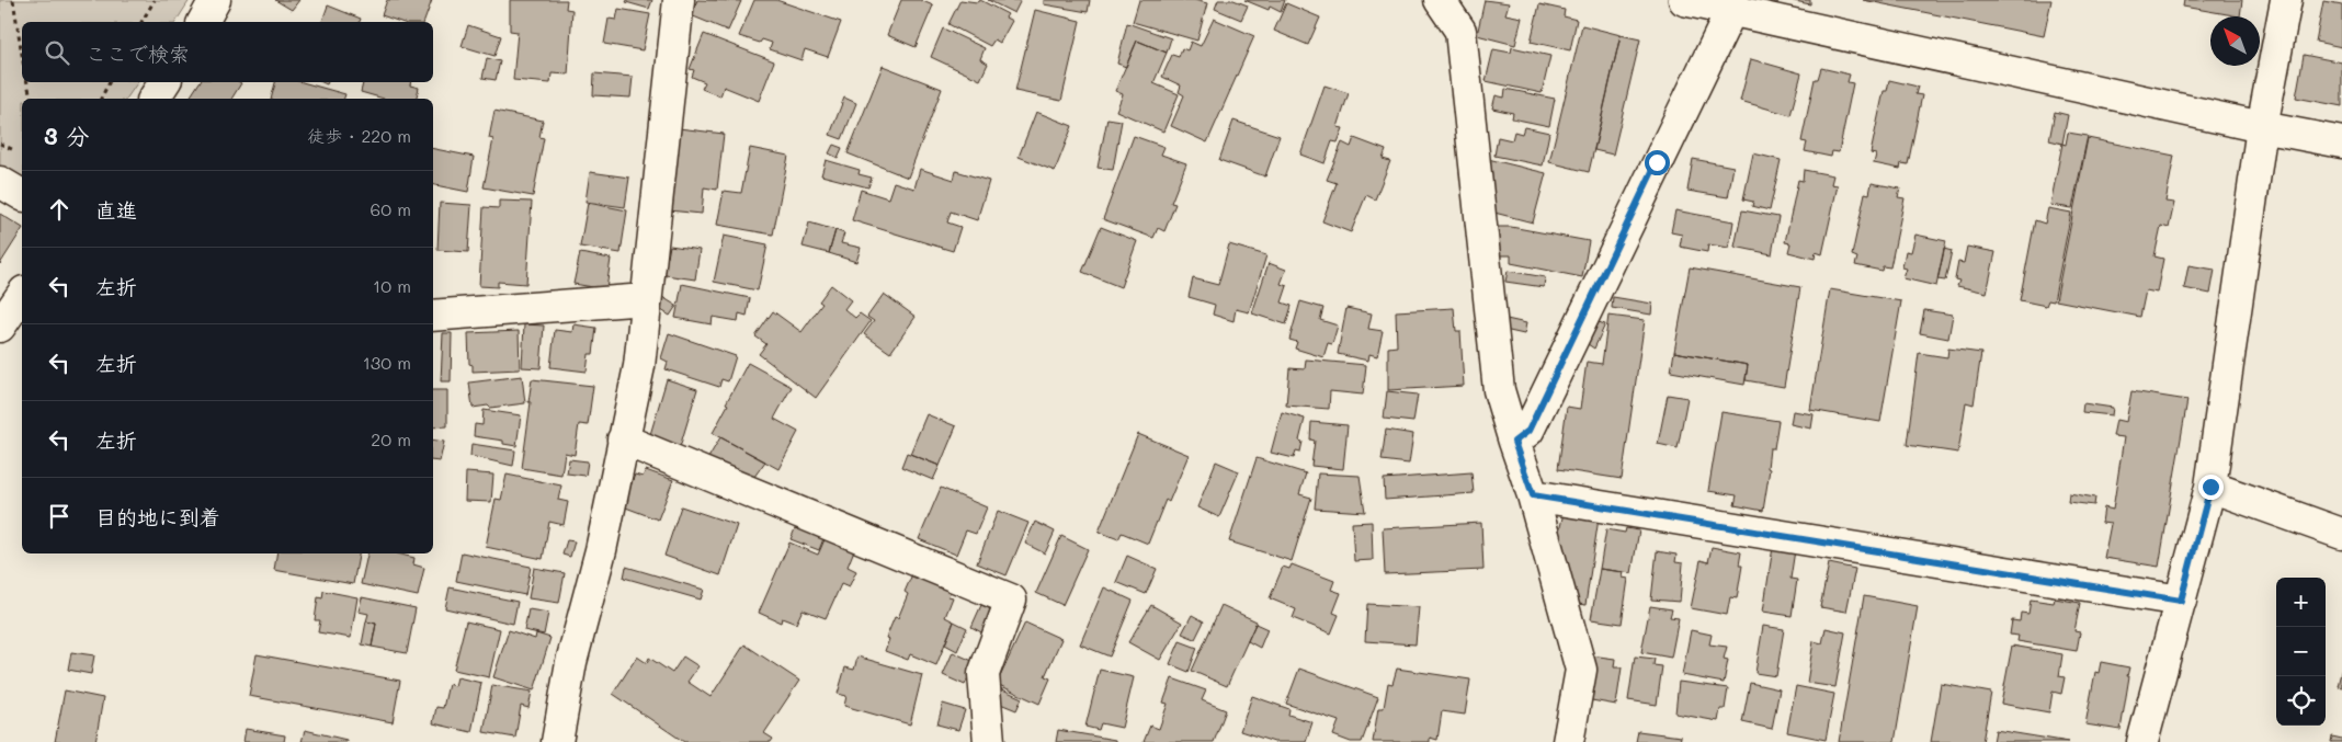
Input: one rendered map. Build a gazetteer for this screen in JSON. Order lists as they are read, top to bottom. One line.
{"north":"top left","page":{"search":"ここで検索","heading":["3 分","徒歩 · 220 m"],"list":[["直進","60 m"],["左折","10 m"],["左折","130 m"],["左折","20 m"],"目的地に到着"],"map_buttons":["+","−"]}}
